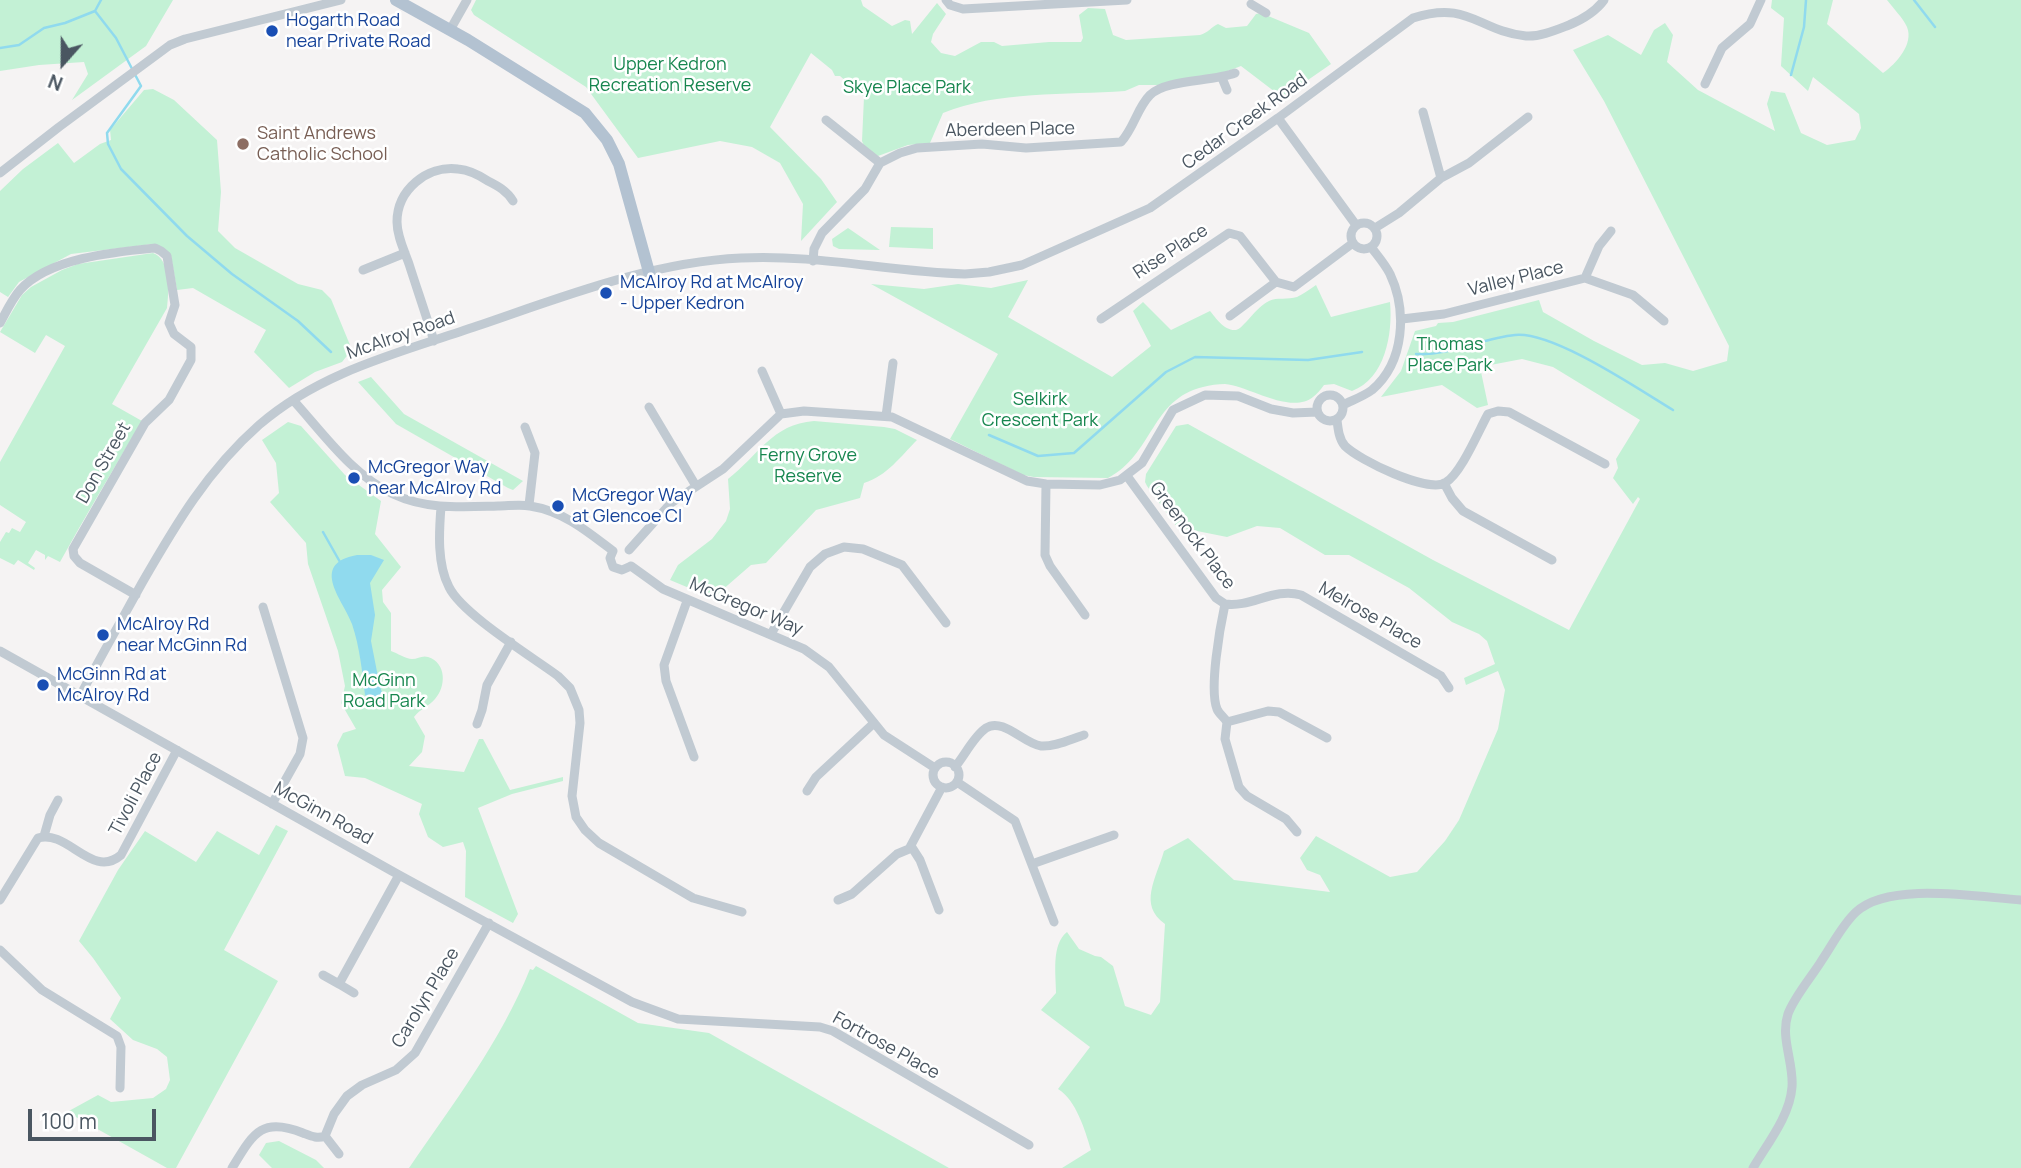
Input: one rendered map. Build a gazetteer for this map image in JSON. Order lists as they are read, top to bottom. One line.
{"streets":{"street":["Cedar Creek Road","Aberdeen Place","Rise Place","Valley Place","McAlroy Road","Don Street","Greenock Place","McGregor Way","Melrose Place","Tivoli Place","McGinn Road","Carolyn Place","Fortrose Place"]},"crossings":[["Cedar Creek Road","McAlroy Road"],["McAlroy Road","Don Street"],["McAlroy Road","McGinn Road"],["Greenock Place","Melrose Place"],["Tivoli Place","McGinn Road"],["McGinn Road","Carolyn Place"],["McGinn Road","Fortrose Place"]],"parks":["Upper Kedron Recreation Reserve","Skye Place Park","Thomas Place Park","Selkirk Crescent Park","Ferny Grove Reserve","McGinn Road Park"],"places":["Hogarth Road near Private Road","Saint Andrews Catholic School","McAlroy Rd at McAlroy - Upper Kedron","McGregor Way near McAlroy Rd","McGregor Way at Glencoe Cl","McAlroy Rd near McGinn Rd","McGinn Rd at McAlroy Rd"],"scale_bar":"100 m","north":"bottom"}
